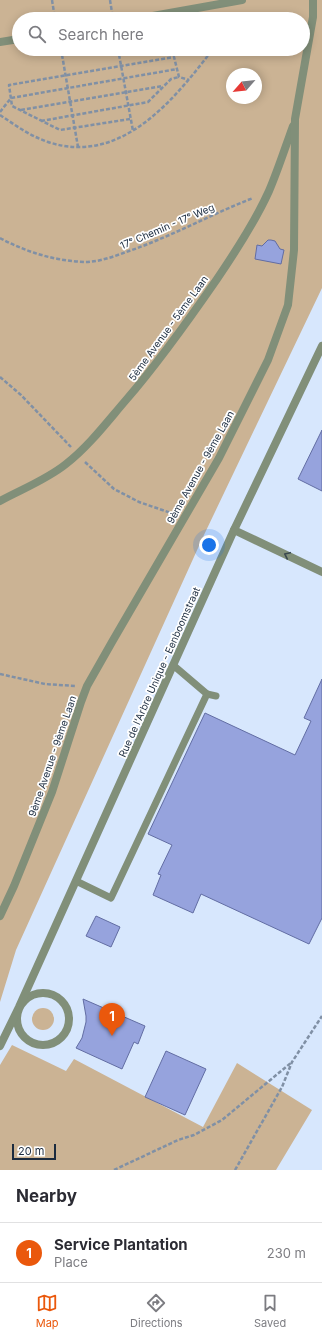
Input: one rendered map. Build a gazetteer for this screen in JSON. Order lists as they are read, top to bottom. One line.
{"streets":{"street":["5ème Avenue - 5ème Laan","9ème Avenue - 9ème Laan","Rue de l'Arbre Unique - Eenboomstraat"],"path":["17ᵉ Chemin - 17ᵉ Weg"]},"crossings":[["17ᵉ Chemin - 17ᵉ Weg","5ème Avenue - 5ème Laan"],["5ème Avenue - 5ème Laan","9ème Avenue - 9ème Laan"]],"scale_bar":"20 m","north":"bottom left","page":{"search":"Search here","pins":"1","scale":"20 m","heading":"Nearby","list":[{"mark":"1","name":"Service Plantation","note":"Place","value":"230 m"}],"nav":["Map","Directions","Saved"]}}
